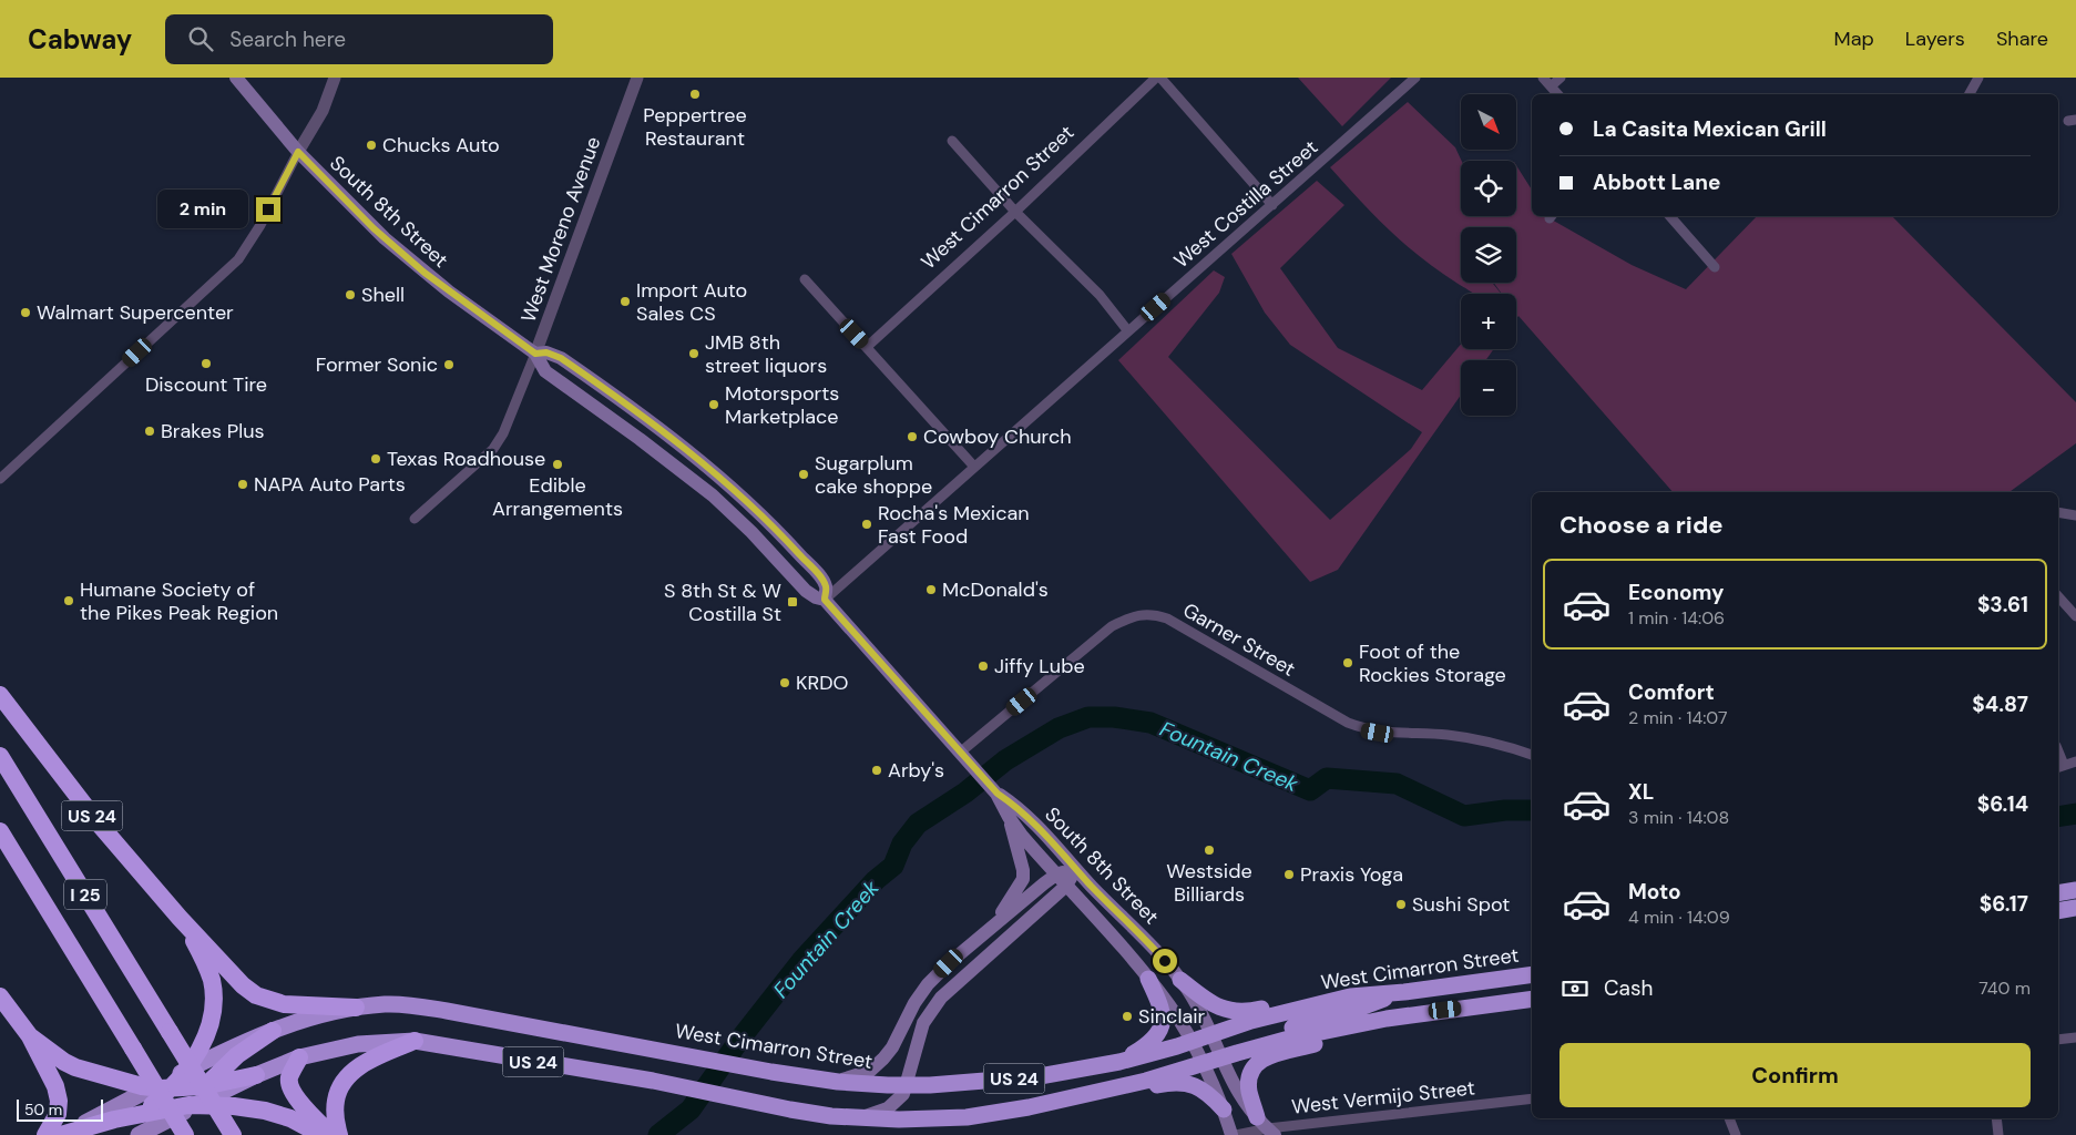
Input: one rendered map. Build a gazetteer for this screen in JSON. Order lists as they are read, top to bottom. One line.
{"streets":{"highway":["West Cimarron Street","US 24","I 25"],"main road":["South 8th Street"],"street":["West Costilla Street","West Moreno Avenue","Garner Street","West Vermijo Street"]},"crossings":[["West Cimarron Street","South 8th Street"],["West Cimarron Street","US 24"],["West Costilla Street","South 8th Street"],["South 8th Street","West Moreno Avenue"],["South 8th Street","Garner Street"],["South 8th Street","US 24"],["South 8th Street","West Vermijo Street"]],"water":["Fountain Creek"],"places":{"other":["Peppertree Restaurant","Chucks Auto","Shell","Import Auto Sales CS","Walmart Supercenter","JMB 8th street liquors","Discount Tire","Former Sonic","Motorsports Marketplace","Brakes Plus","Cowboy Church","Texas Roadhouse","Edible Arrangements","Sugarplum cake shoppe","NAPA Auto Parts","Rocha's Mexican Fast Food","McDonald's","Humane Society of the Pikes Peak Region","Foot of the Rockies Storage","Jiffy Lube","KRDO","Arby's","Westside Billiards","Praxis Yoga","Sushi Spot","Sinclair"],"transit":["S 8th St & W Costilla St"]},"scale_bar":"50 m","north":"bottom right","page":{"header":"Cabway","search":"Search here","nav":["Map","Layers","Share"],"map_buttons":["+","−"],"banner":["La Casita Mexican Grill","Abbott Lane"],"bubble":"2 min","heading":"Choose a ride","list":[{"name":"Economy","note":"1 min · 14:06","value":"$3.61"},{"name":"Comfort","note":"2 min · 14:07","value":"$4.87"},{"name":"XL","note":"3 min · 14:08","value":"$6.14"},{"name":"Moto","note":"4 min · 14:09","value":"$6.17"}],"pay":["Cash","740 m"],"buttons":"Confirm","scale":"50 m"}}
